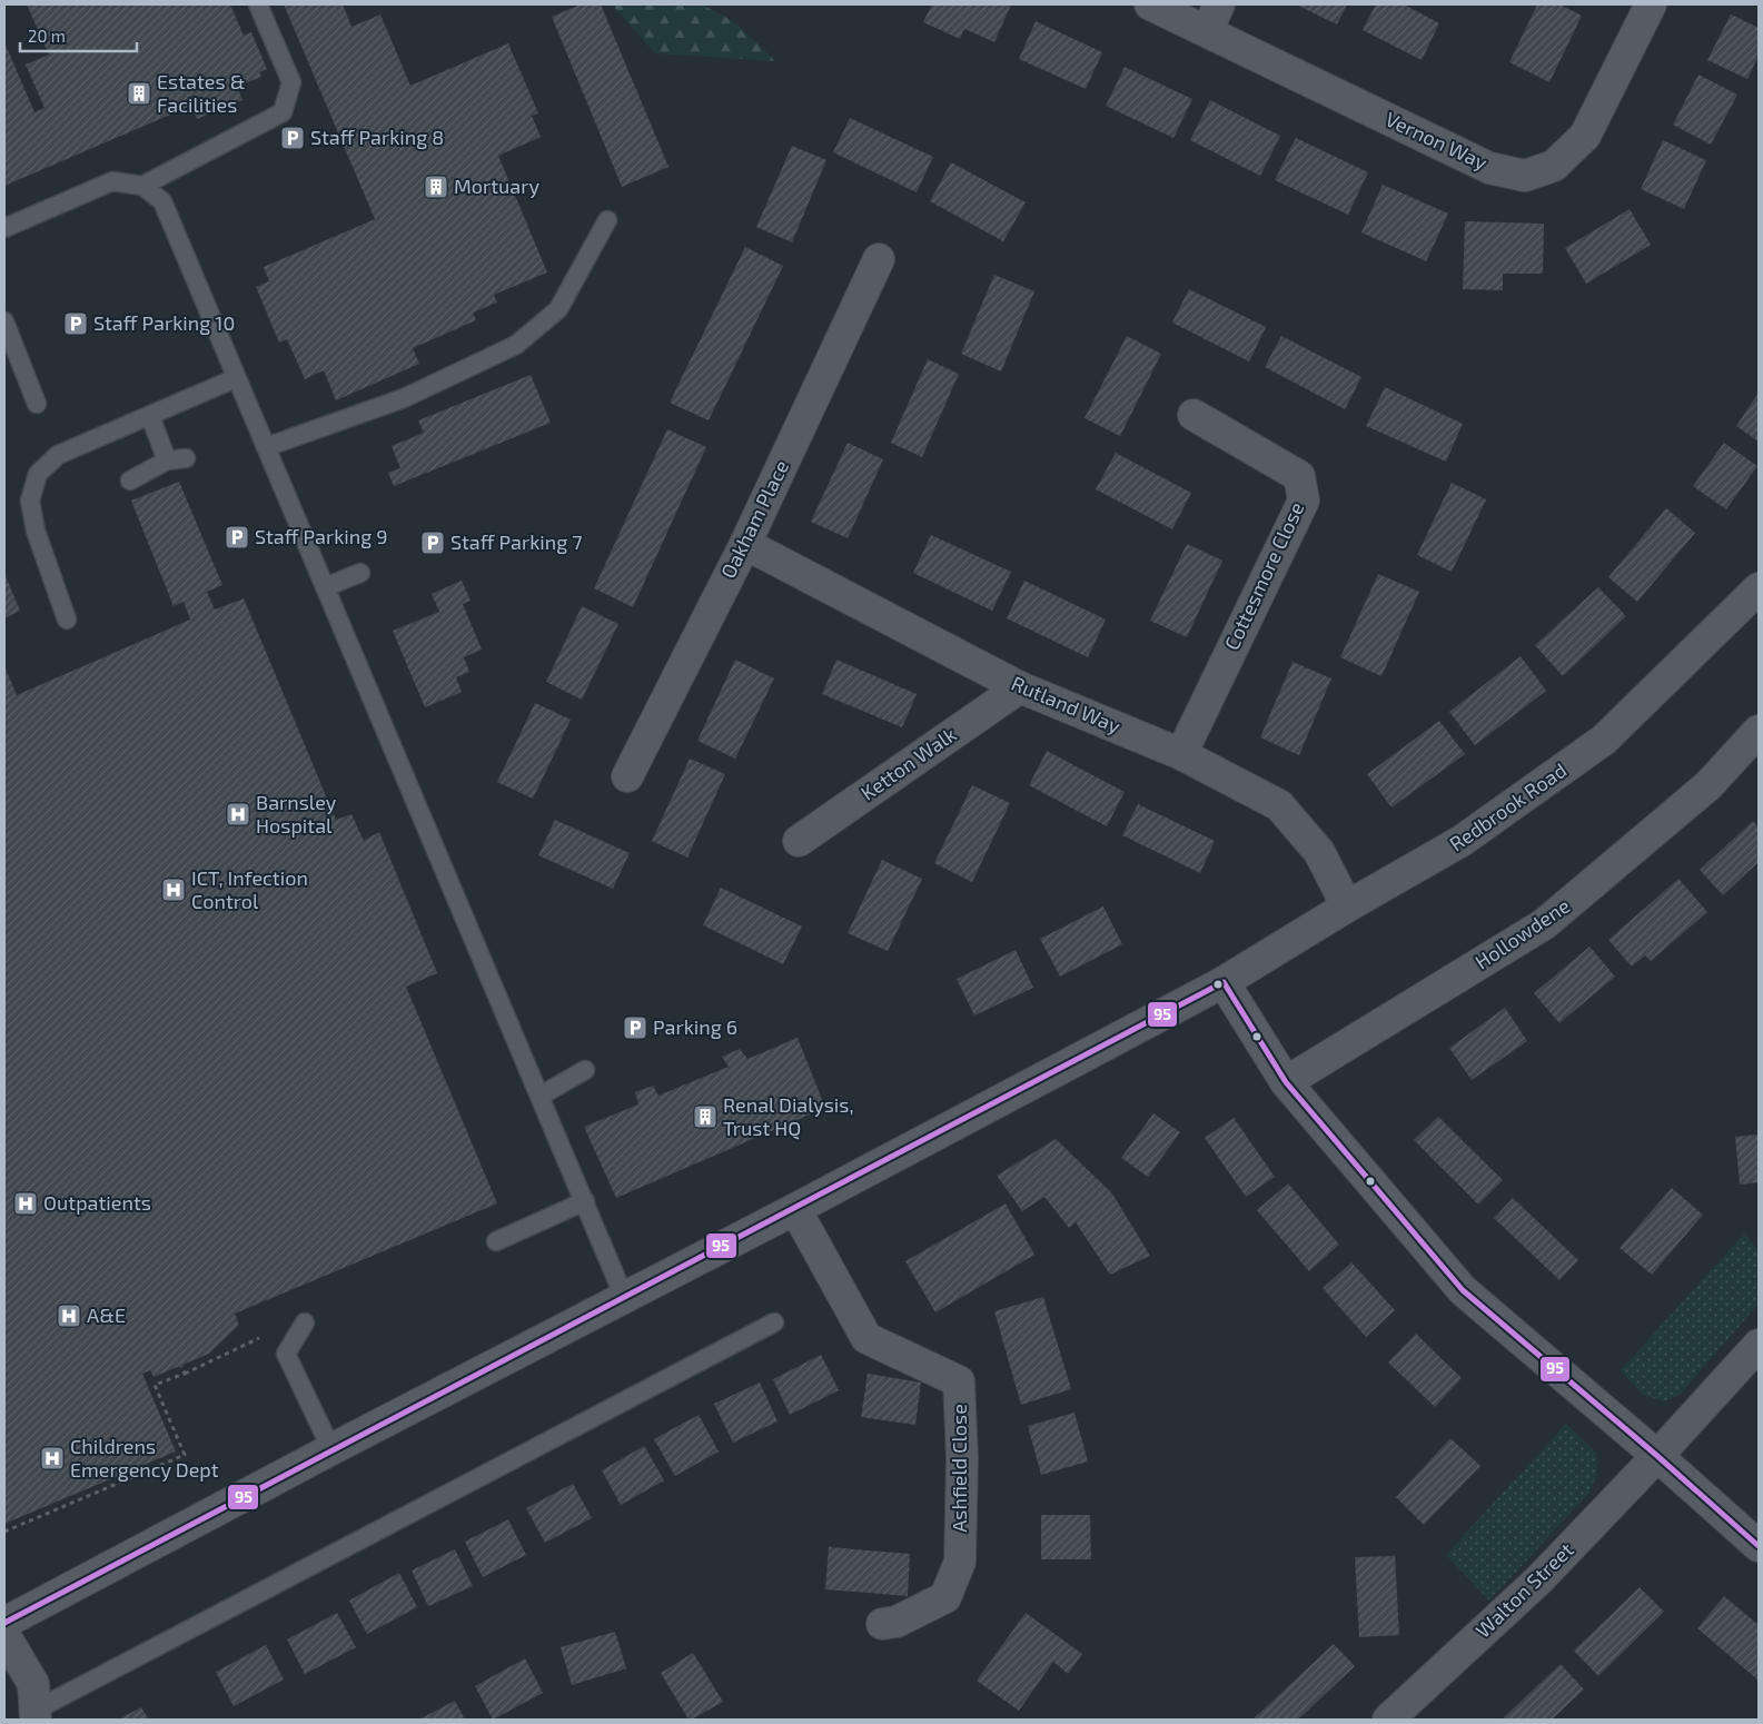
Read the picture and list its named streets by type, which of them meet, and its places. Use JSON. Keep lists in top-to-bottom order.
{
  "streets": {
    "street": [
      "Vernon Way",
      "Oakham Place",
      "Cottesmore Close",
      "Rutland Way",
      "Ketton Walk",
      "Redbrook Road",
      "Hollowdene",
      "Ashfield Close",
      "Walton Street"
    ]
  },
  "crossings": [
    ["Oakham Place", "Rutland Way"],
    ["Cottesmore Close", "Rutland Way"],
    ["Rutland Way", "Ketton Walk"],
    ["Rutland Way", "Redbrook Road"],
    ["Redbrook Road", "Ashfield Close"]
  ],
  "places": {
    "building": ["Estates & Facilities", "Mortuary", "Renal Dialysis, Trust HQ"],
    "parking": [
      "Staff Parking 8",
      "Staff Parking 10",
      "Staff Parking 9",
      "Staff Parking 7",
      "Parking 6"
    ],
    "hospital": [
      "Barnsley Hospital",
      "ICT, Infection Control",
      "Outpatients",
      "A&E",
      "Childrens Emergency Dept"
    ]
  },
  "lines": ["transit line 95"],
  "scale_bar": "20 m"
}
